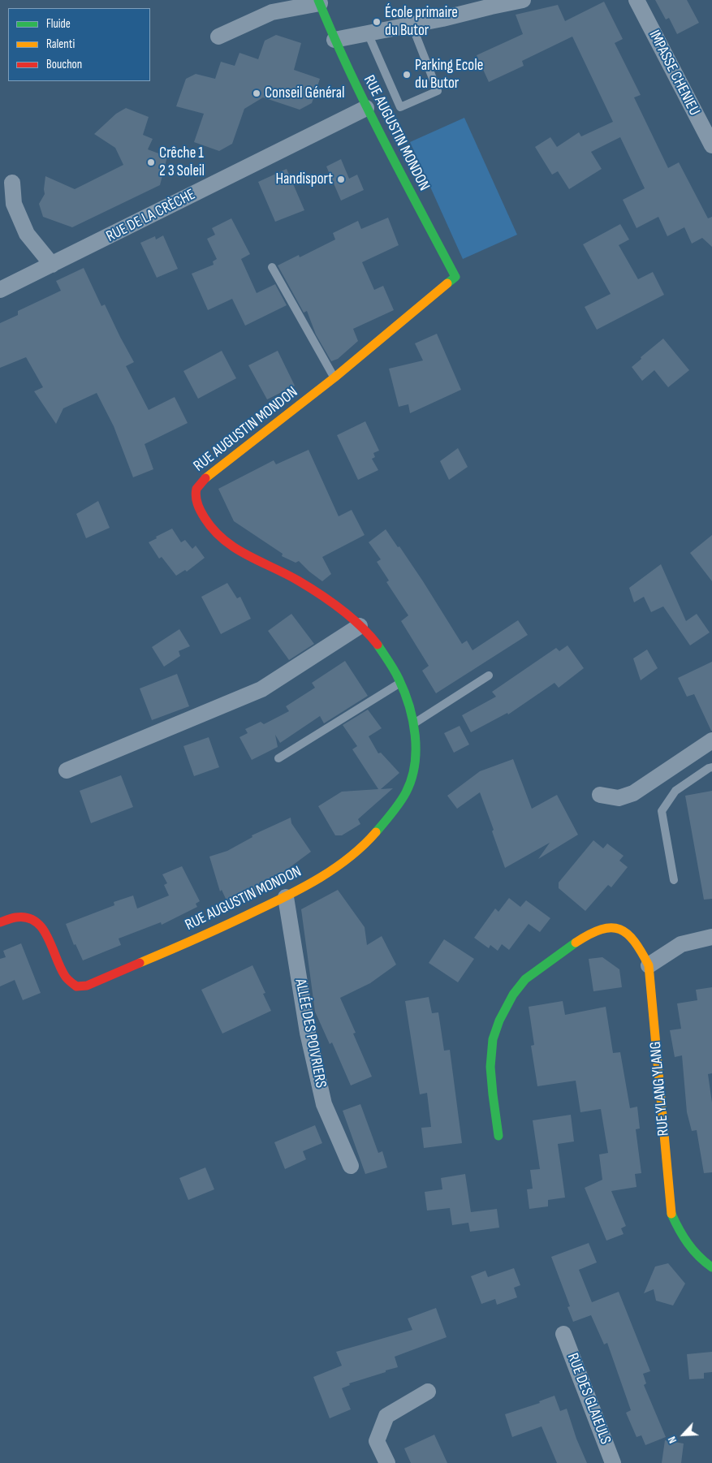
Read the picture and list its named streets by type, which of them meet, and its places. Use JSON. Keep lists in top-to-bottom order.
{
  "streets": {
    "street": [
      "IMPASSE CHENIEU",
      "RUE AUGUSTIN MONDON",
      "RUE DE LA CRÈCHE",
      "ALLÉE DES POIVRIERS",
      "RUE YLANG YLANG",
      "RUE DES GLAIEULS"
    ]
  },
  "crossings": [
    ["RUE AUGUSTIN MONDON", "RUE DE LA CRÈCHE"],
    ["RUE AUGUSTIN MONDON", "ALLÉE DES POIVRIERS"]
  ],
  "places": [
    "École primaire du Butor",
    "Parking Ecole du Butor",
    "Conseil Général",
    "Crêche 1 2 3 Soleil",
    "Handisport"
  ],
  "legend": ["Fluide", "Ralenti", "Bouchon"],
  "north": "bottom left"
}
